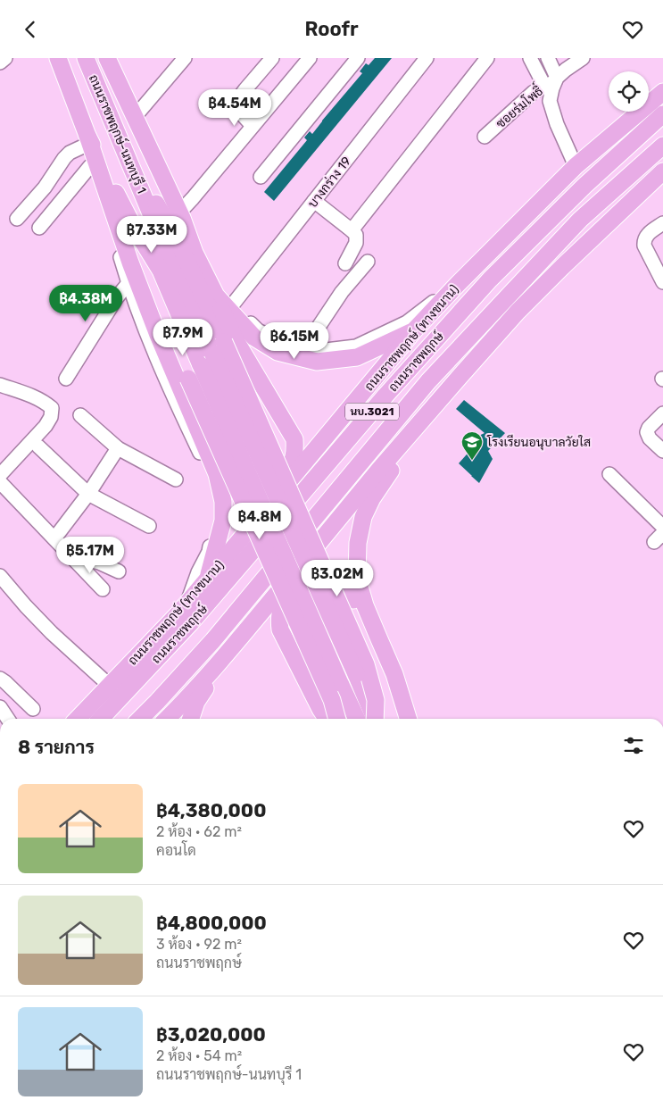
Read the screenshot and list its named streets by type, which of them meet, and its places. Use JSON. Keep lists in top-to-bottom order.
{
  "streets": {
    "main road": [
      "ถนนราชพฤกษ์-นนทบุรี 1",
      "ถนนราชพฤกษ์ (ทางขนาน)",
      "ถนนราชพฤกษ์",
      "นบ.3021"
    ],
    "street": ["ซอยร่มโพธิ์", "บางกร่าง 19"]
  },
  "places": {
    "school or university": ["โรงเรียนอนุบาลวัยใส"]
  },
  "page": {
    "header": "Roofr",
    "price": [
      "฿4.54M",
      "฿7.33M",
      "฿4.38M",
      "฿7.9M",
      "฿6.15M",
      "฿4.8M",
      "฿5.17M",
      "฿3.02M"
    ],
    "heading": "8 รายการ",
    "list": [
      {
        "name": "฿4,380,000",
        "note": "2 ห้อง · 62 m² · คอนโด"
      },
      {
        "name": "฿4,800,000",
        "note": "3 ห้อง · 92 m² · ถนนราชพฤกษ์"
      },
      {
        "name": "฿3,020,000",
        "note": "2 ห้อง · 54 m² · ถนนราชพฤกษ์-นนทบุรี 1"
      }
    ]
  }
}
